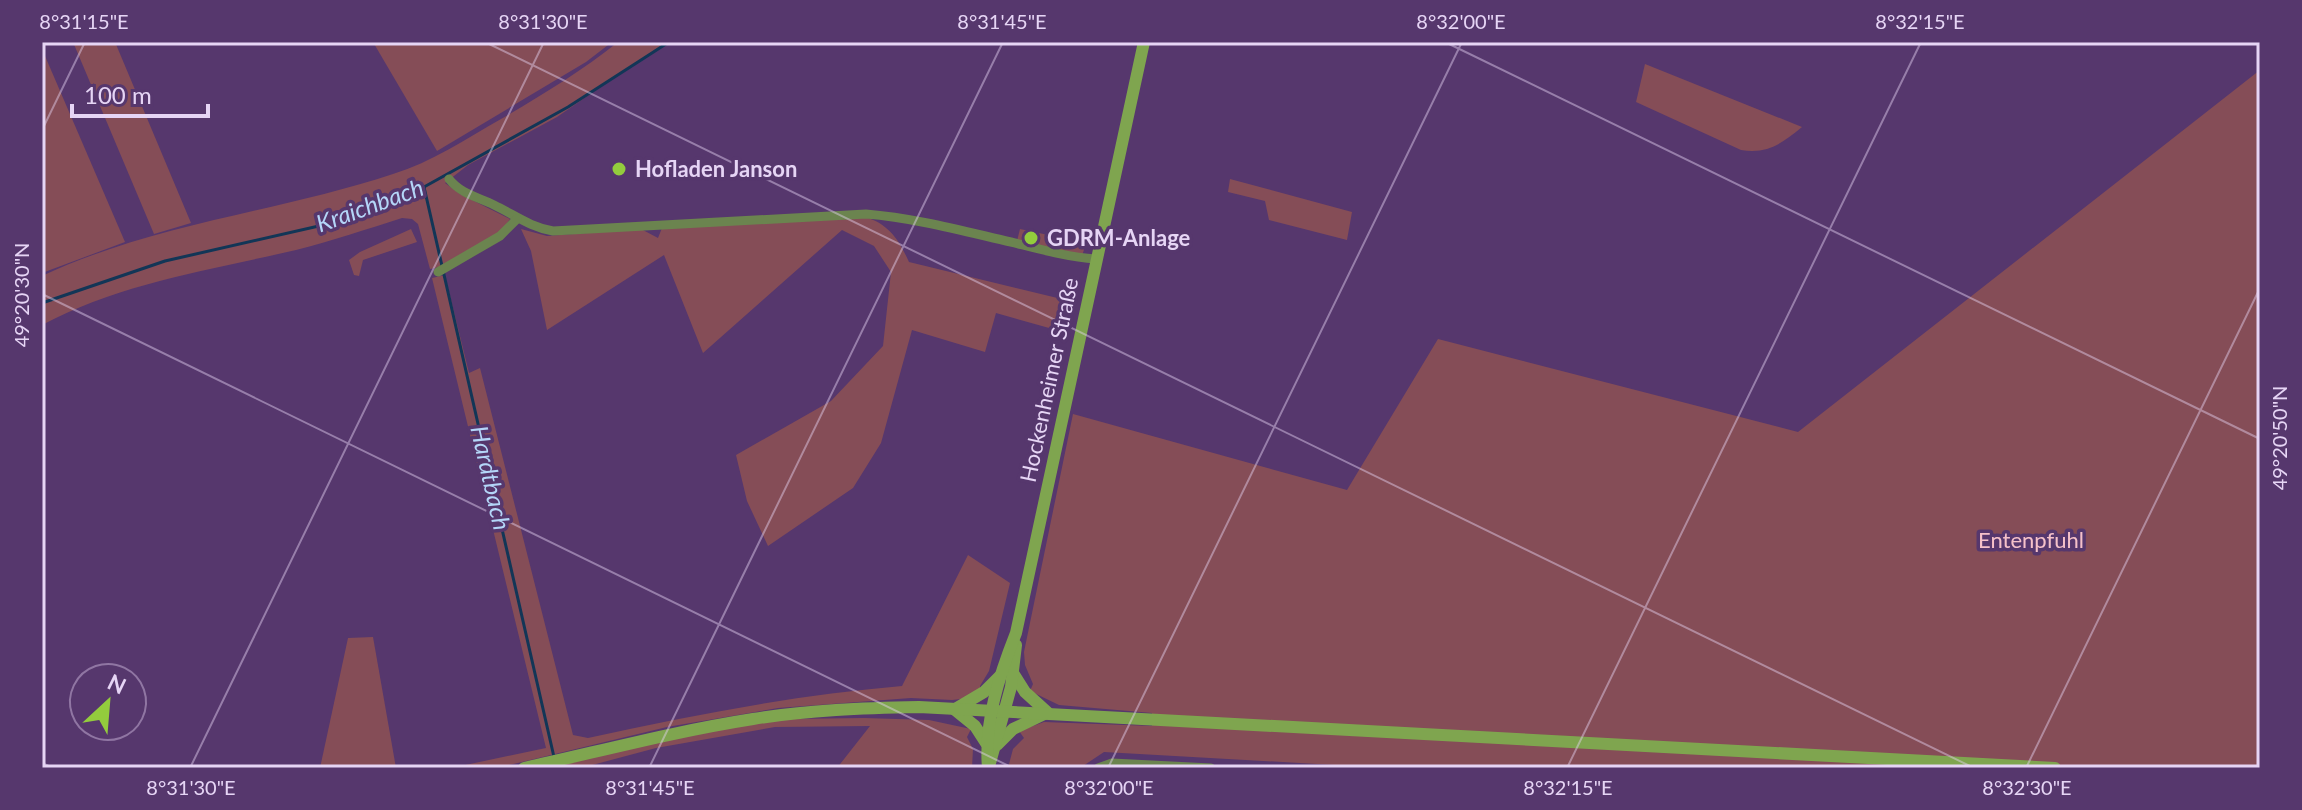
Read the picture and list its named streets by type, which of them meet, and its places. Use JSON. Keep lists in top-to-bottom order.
{
  "streets": {
    "main road": ["Hockenheimer Straße"]
  },
  "water": ["Kraichbach", "Hardtbach"],
  "parks": ["Entenpfuhl"],
  "places": ["Hofladen Janson", "GDRM-Anlage"],
  "scale_bar": "100 m",
  "north": "top right",
  "coordinates": [
    "8°31'15\"E",
    "8°31'30\"E",
    "8°31'45\"E",
    "8°32'00\"E",
    "8°32'15\"E",
    "49°20'30\"N",
    "49°20'50\"N",
    "8°32'30\"E"
  ]
}
